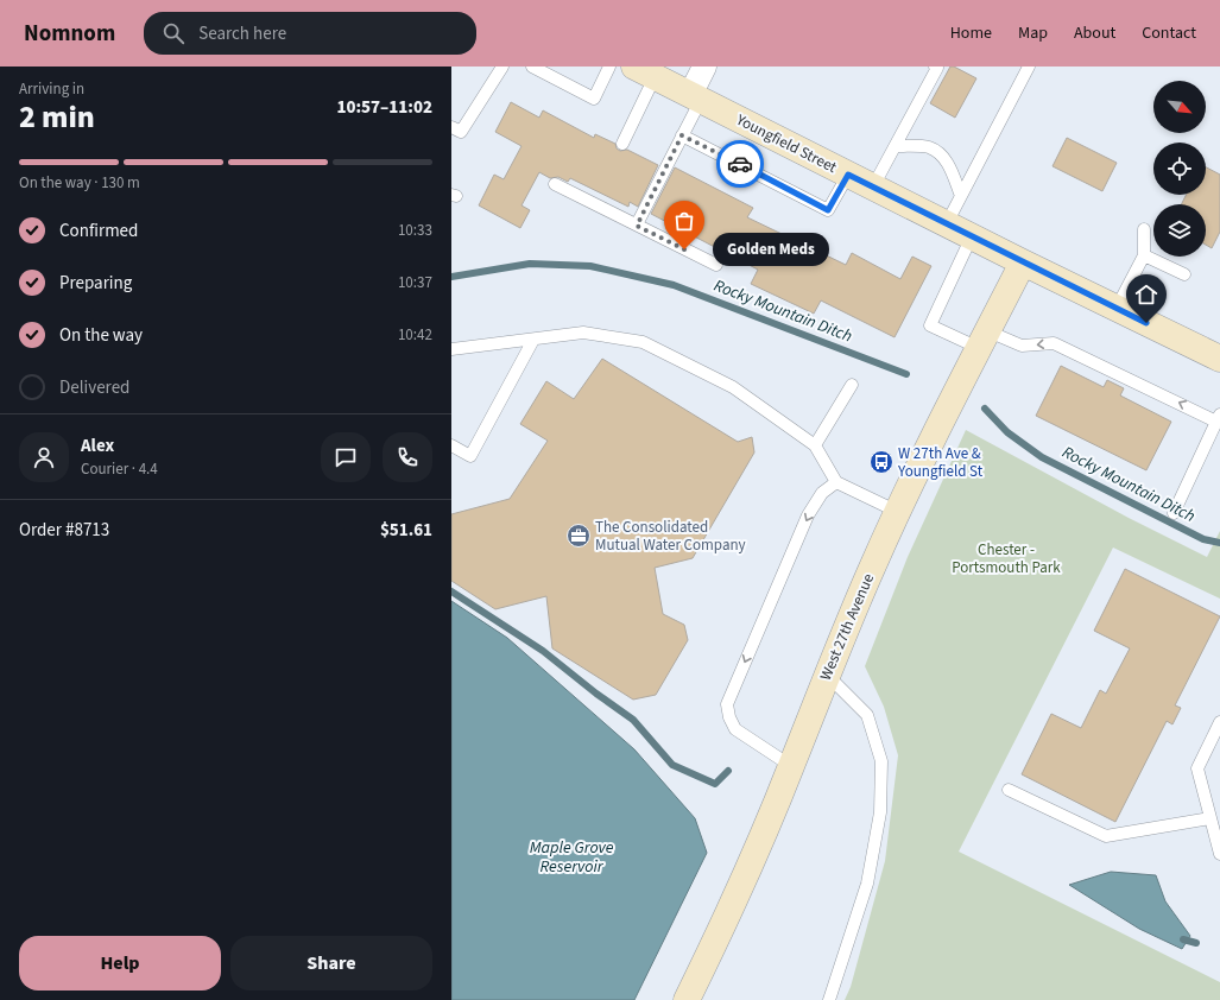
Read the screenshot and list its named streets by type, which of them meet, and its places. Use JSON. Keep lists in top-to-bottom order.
{
  "streets": {
    "street": ["Youngfield Street", "West 27th Avenue"]
  },
  "crossings": [
    ["Youngfield Street", "West 27th Avenue"]
  ],
  "water": ["Rocky Mountain Ditch", "Maple Grove Reservoir"],
  "parks": ["Chester - Portsmouth Park"],
  "places": {
    "other": ["Golden Meds"],
    "bus stop": ["W 27th Ave & Youngfield St"],
    "office": ["The Consolidated Mutual Water Company"]
  },
  "north": "bottom right",
  "page": {
    "header": "Nomnom",
    "search": "Search here",
    "nav": [
      "Home",
      "Map",
      "About",
      "Contact"
    ],
    "heading": ["2 min", "Arriving in", "10:57–11:02"],
    "panel": [
      "Alex",
      "Courier · 4.4",
      "Order #8713",
      "$51.61"
    ],
    "bar": "On the way · 130 m",
    "list": [
      ["Confirmed", "10:33"],
      ["Preparing", "10:37"],
      ["On the way", "10:42"],
      "Delivered"
    ],
    "bubble": "Golden Meds",
    "buttons": ["Help", "Share"]
  }
}
